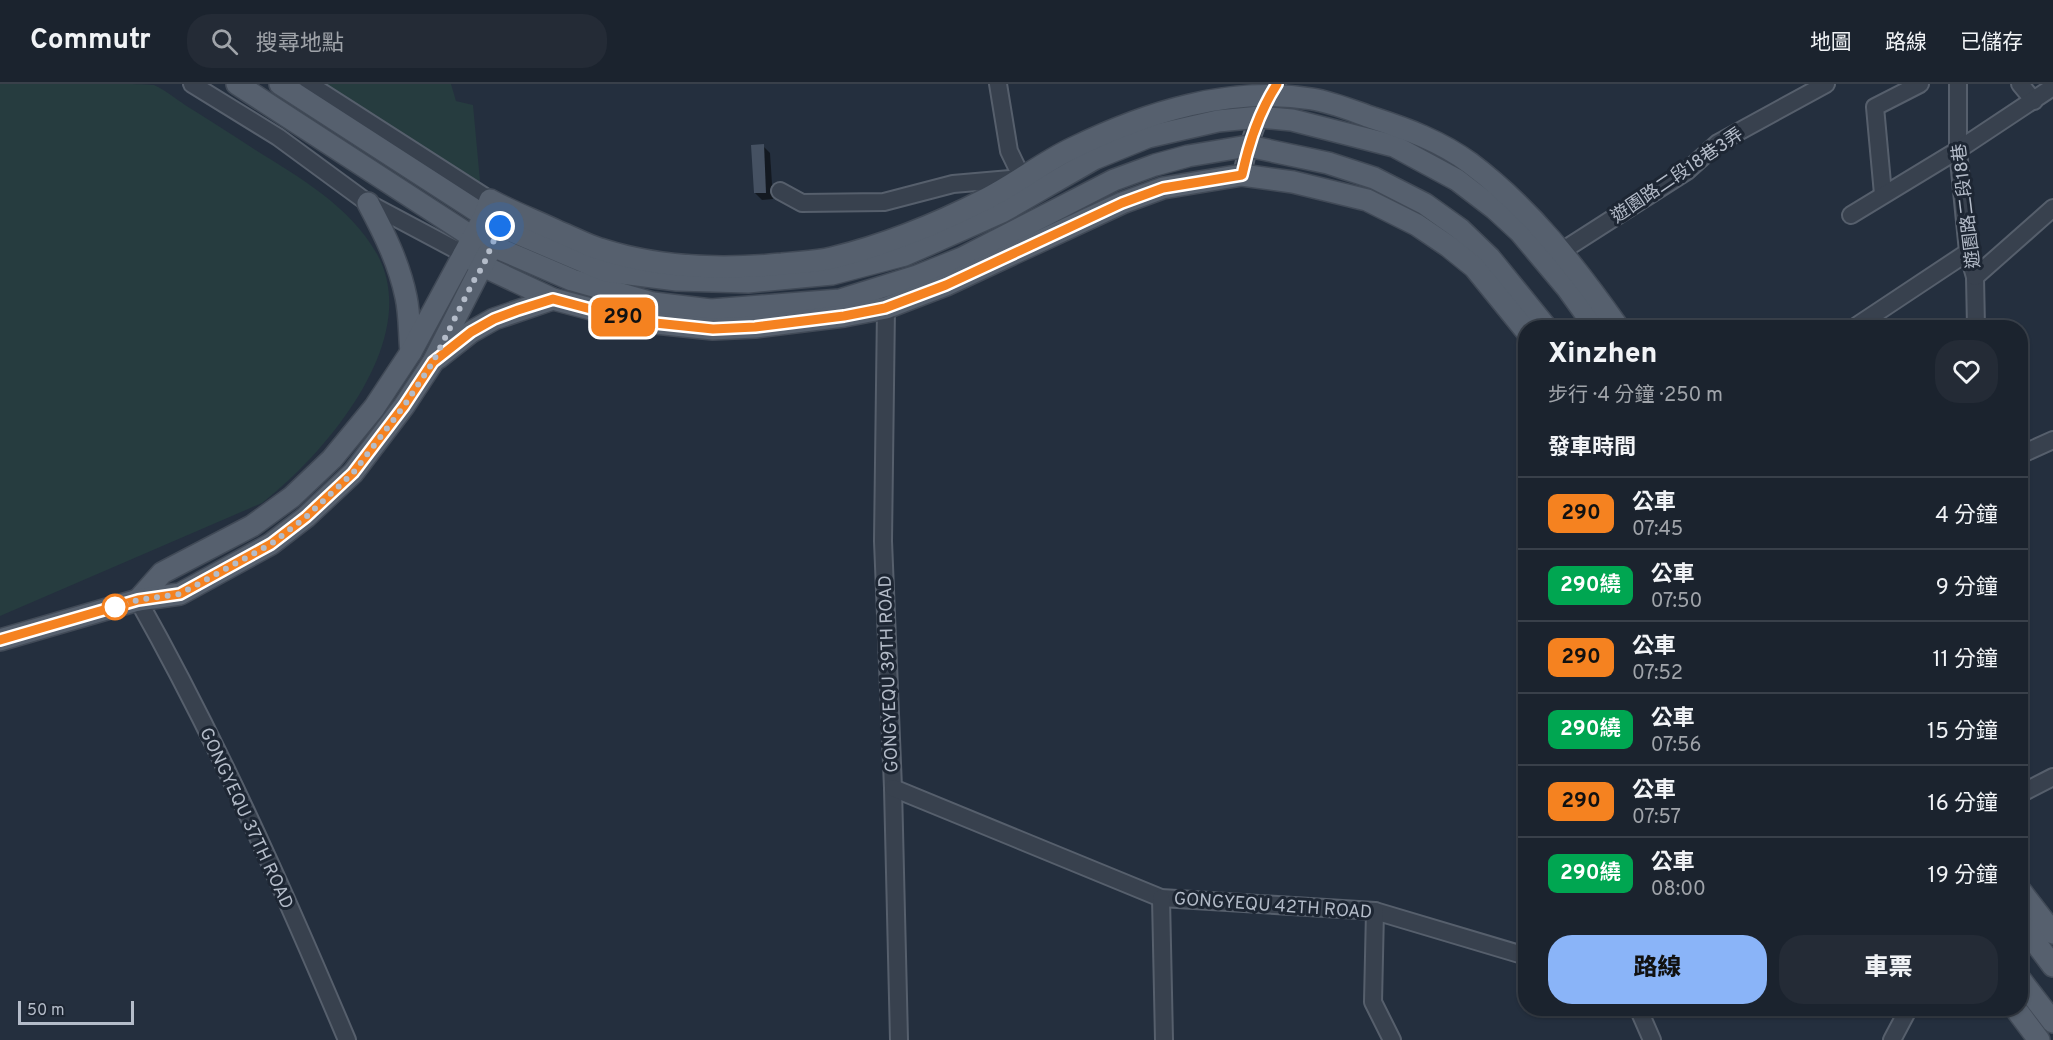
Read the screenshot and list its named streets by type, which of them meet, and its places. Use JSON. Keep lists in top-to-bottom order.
{
  "streets": {
    "street": [
      "遊園路二段18巷3弄",
      "遊園路二段18巷",
      "GONGYEQU 39TH ROAD",
      "GONGYEQU 37TH ROAD",
      "GONGYEQU 42TH ROAD"
    ]
  },
  "crossings": [
    ["GONGYEQU 39TH ROAD", "GONGYEQU 42TH ROAD"]
  ],
  "lines": ["bus line 290"],
  "scale_bar": "50 m",
  "page": {
    "header": "Commutr",
    "search": "搜尋地點",
    "nav": ["地圖", "路線", "已儲存"],
    "on_map": "290",
    "heading": [
      ["Xinzhen", "步行 · 4 分鐘 · 250 m"],
      "發車時間"
    ],
    "list": [
      {
        "mark": "290",
        "name": "公車",
        "note": "07:45",
        "value": "4 分鐘"
      },
      {
        "mark": "290繞",
        "name": "公車",
        "note": "07:50",
        "value": "9 分鐘"
      },
      {
        "mark": "290",
        "name": "公車",
        "note": "07:52",
        "value": "11 分鐘"
      },
      {
        "mark": "290繞",
        "name": "公車",
        "note": "07:56",
        "value": "15 分鐘"
      },
      {
        "mark": "290",
        "name": "公車",
        "note": "07:57",
        "value": "16 分鐘"
      },
      {
        "mark": "290繞",
        "name": "公車",
        "note": "08:00",
        "value": "19 分鐘"
      }
    ],
    "buttons": ["路線", "車票"],
    "scale": "50 m"
  }
}
